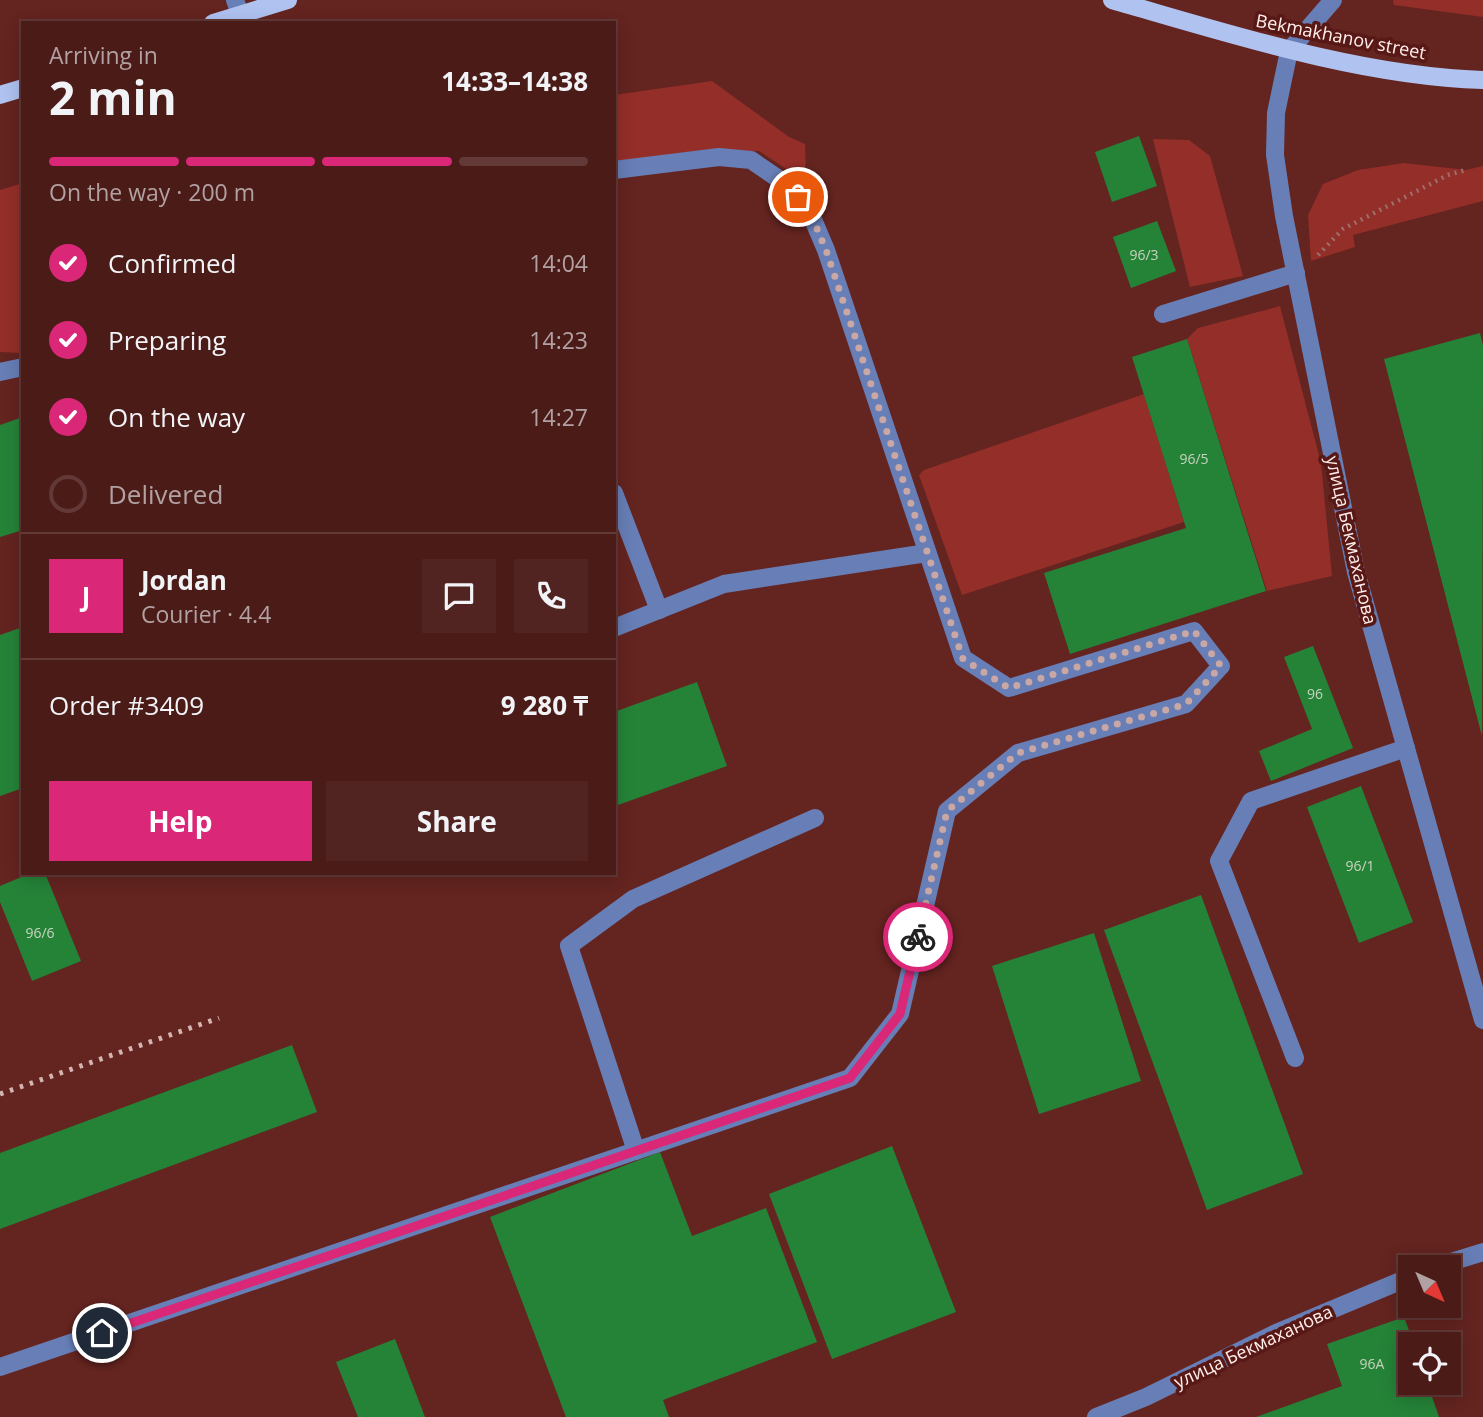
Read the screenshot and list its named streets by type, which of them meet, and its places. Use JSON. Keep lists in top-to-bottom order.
{
  "streets": {
    "main road": ["Bekmakhanov street"],
    "street": ["улица Бекмаханова"]
  },
  "crossings": [
    ["Bekmakhanov street", "улица Бекмаханова"]
  ],
  "house_numbers": [
    "96/3",
    "96/5",
    "96",
    "96/1",
    "96/6",
    "96А"
  ],
  "north": "bottom right",
  "page": {
    "heading": ["2 min", "Arriving in", "14:33–14:38"],
    "panel": [
      "Jordan",
      "Courier · 4.4",
      "Order #3409",
      "9 280 ₸"
    ],
    "bar": "On the way · 200 m",
    "list": [
      ["Confirmed", "14:04"],
      ["Preparing", "14:23"],
      ["On the way", "14:27"],
      "Delivered"
    ],
    "round": "J",
    "buttons": ["Help", "Share"]
  }
}
